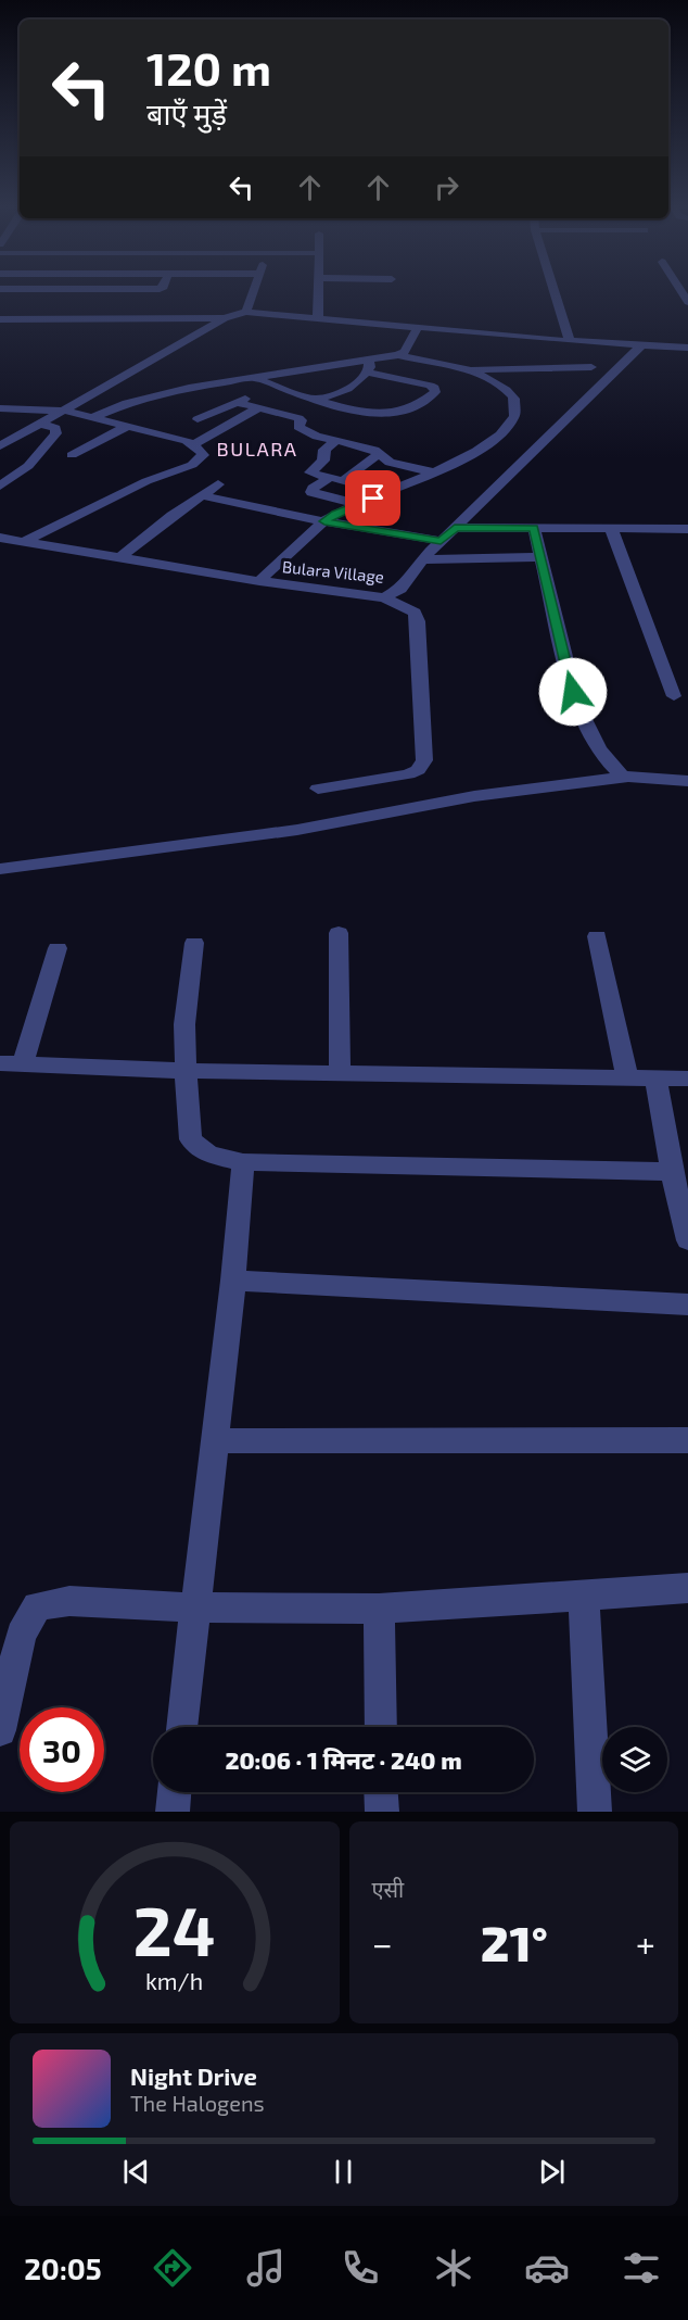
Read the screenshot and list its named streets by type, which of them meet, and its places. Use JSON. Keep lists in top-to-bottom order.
{
  "streets": {
    "street": ["Bulara Village"]
  },
  "districts": ["BULARA"],
  "page": {
    "turn": ["120 m", "बाएँ मुड़ें"],
    "limit": "30",
    "trip": "20:06 · 1 मिनट · 240 m",
    "tile": "एसी",
    "heat": ["−", "21°", "+"],
    "song": ["Night Drive", "The Halogens"],
    "tabs": "20:05",
    "gauge": ["24", "km/h"]
  }
}
